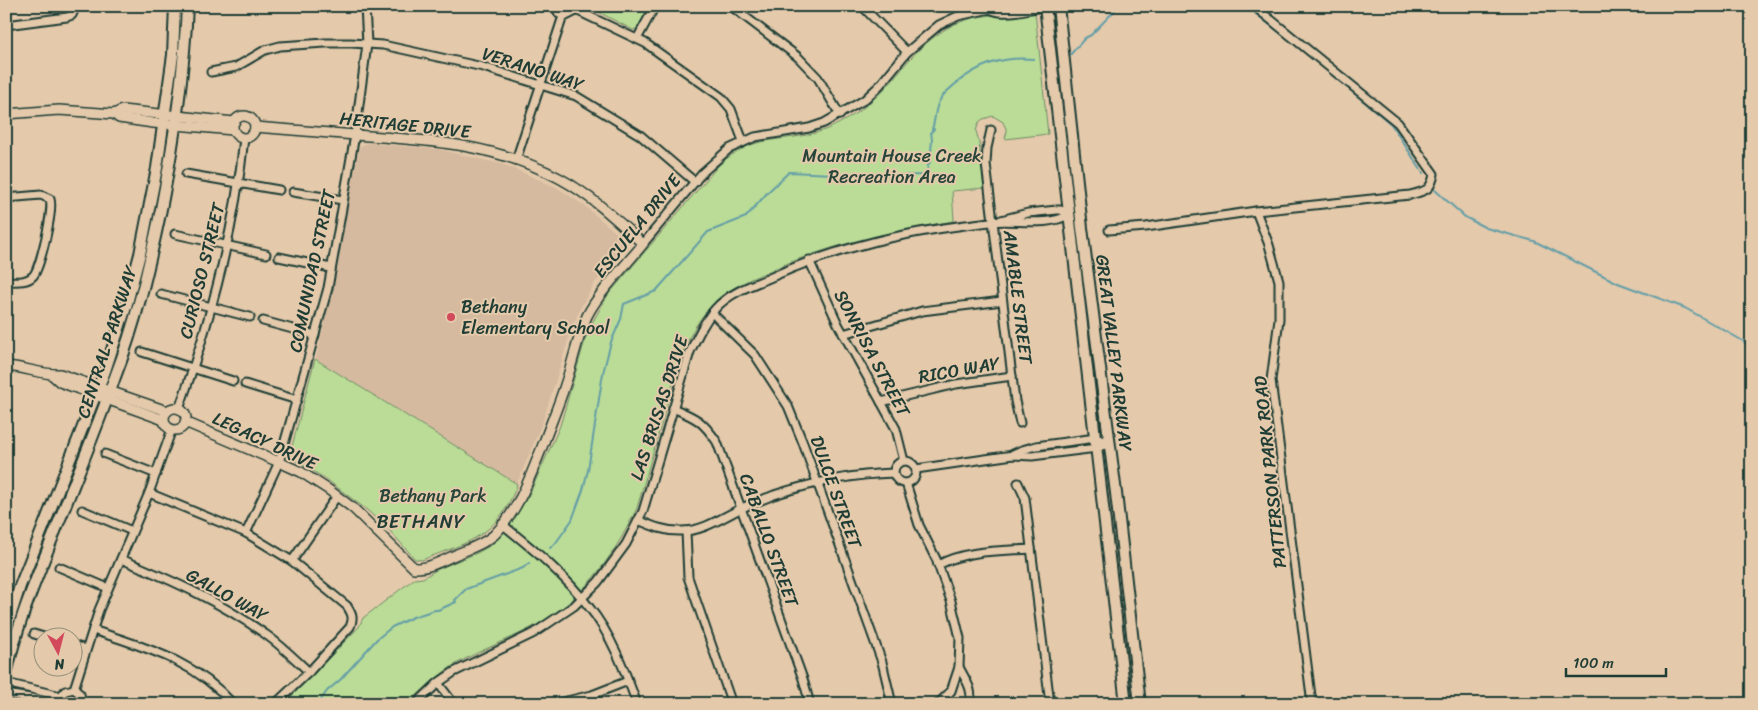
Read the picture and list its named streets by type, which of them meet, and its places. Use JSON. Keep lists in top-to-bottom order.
{
  "streets": {
    "main road": ["CENTRAL PARKWAY", "GREAT VALLEY PARKWAY"],
    "street": [
      "VERANO WAY",
      "HERITAGE DRIVE",
      "ESCUELA DRIVE",
      "CURIOSO STREET",
      "COMUNIDAD STREET",
      "AMABLE STREET",
      "SONRISA STREET",
      "RICO WAY",
      "LAS BRISAS DRIVE",
      "LEGACY DRIVE",
      "PATTERSON PARK ROAD",
      "DULCE STREET",
      "CABALLO STREET",
      "GALLO WAY"
    ]
  },
  "crossings": [
    ["VERANO WAY", "ESCUELA DRIVE"],
    ["VERANO WAY", "COMUNIDAD STREET"],
    ["HERITAGE DRIVE", "ESCUELA DRIVE"],
    ["HERITAGE DRIVE", "CURIOSO STREET"],
    ["HERITAGE DRIVE", "COMUNIDAD STREET"],
    ["HERITAGE DRIVE", "CENTRAL PARKWAY"],
    ["ESCUELA DRIVE", "LEGACY DRIVE"],
    ["CURIOSO STREET", "LEGACY DRIVE"],
    ["COMUNIDAD STREET", "LEGACY DRIVE"],
    ["AMABLE STREET", "RICO WAY"],
    ["AMABLE STREET", "LAS BRISAS DRIVE"],
    ["SONRISA STREET", "RICO WAY"],
    ["SONRISA STREET", "LAS BRISAS DRIVE"],
    ["GREAT VALLEY PARKWAY", "LAS BRISAS DRIVE"],
    ["LAS BRISAS DRIVE", "DULCE STREET"],
    ["LAS BRISAS DRIVE", "CABALLO STREET"]
  ],
  "districts": ["BETHANY"],
  "parks": ["Mountain House Creek Recreation Area", "Bethany Park"],
  "places": ["Bethany Elementary School"],
  "scale_bar": "100 m",
  "north": "bottom"
}
